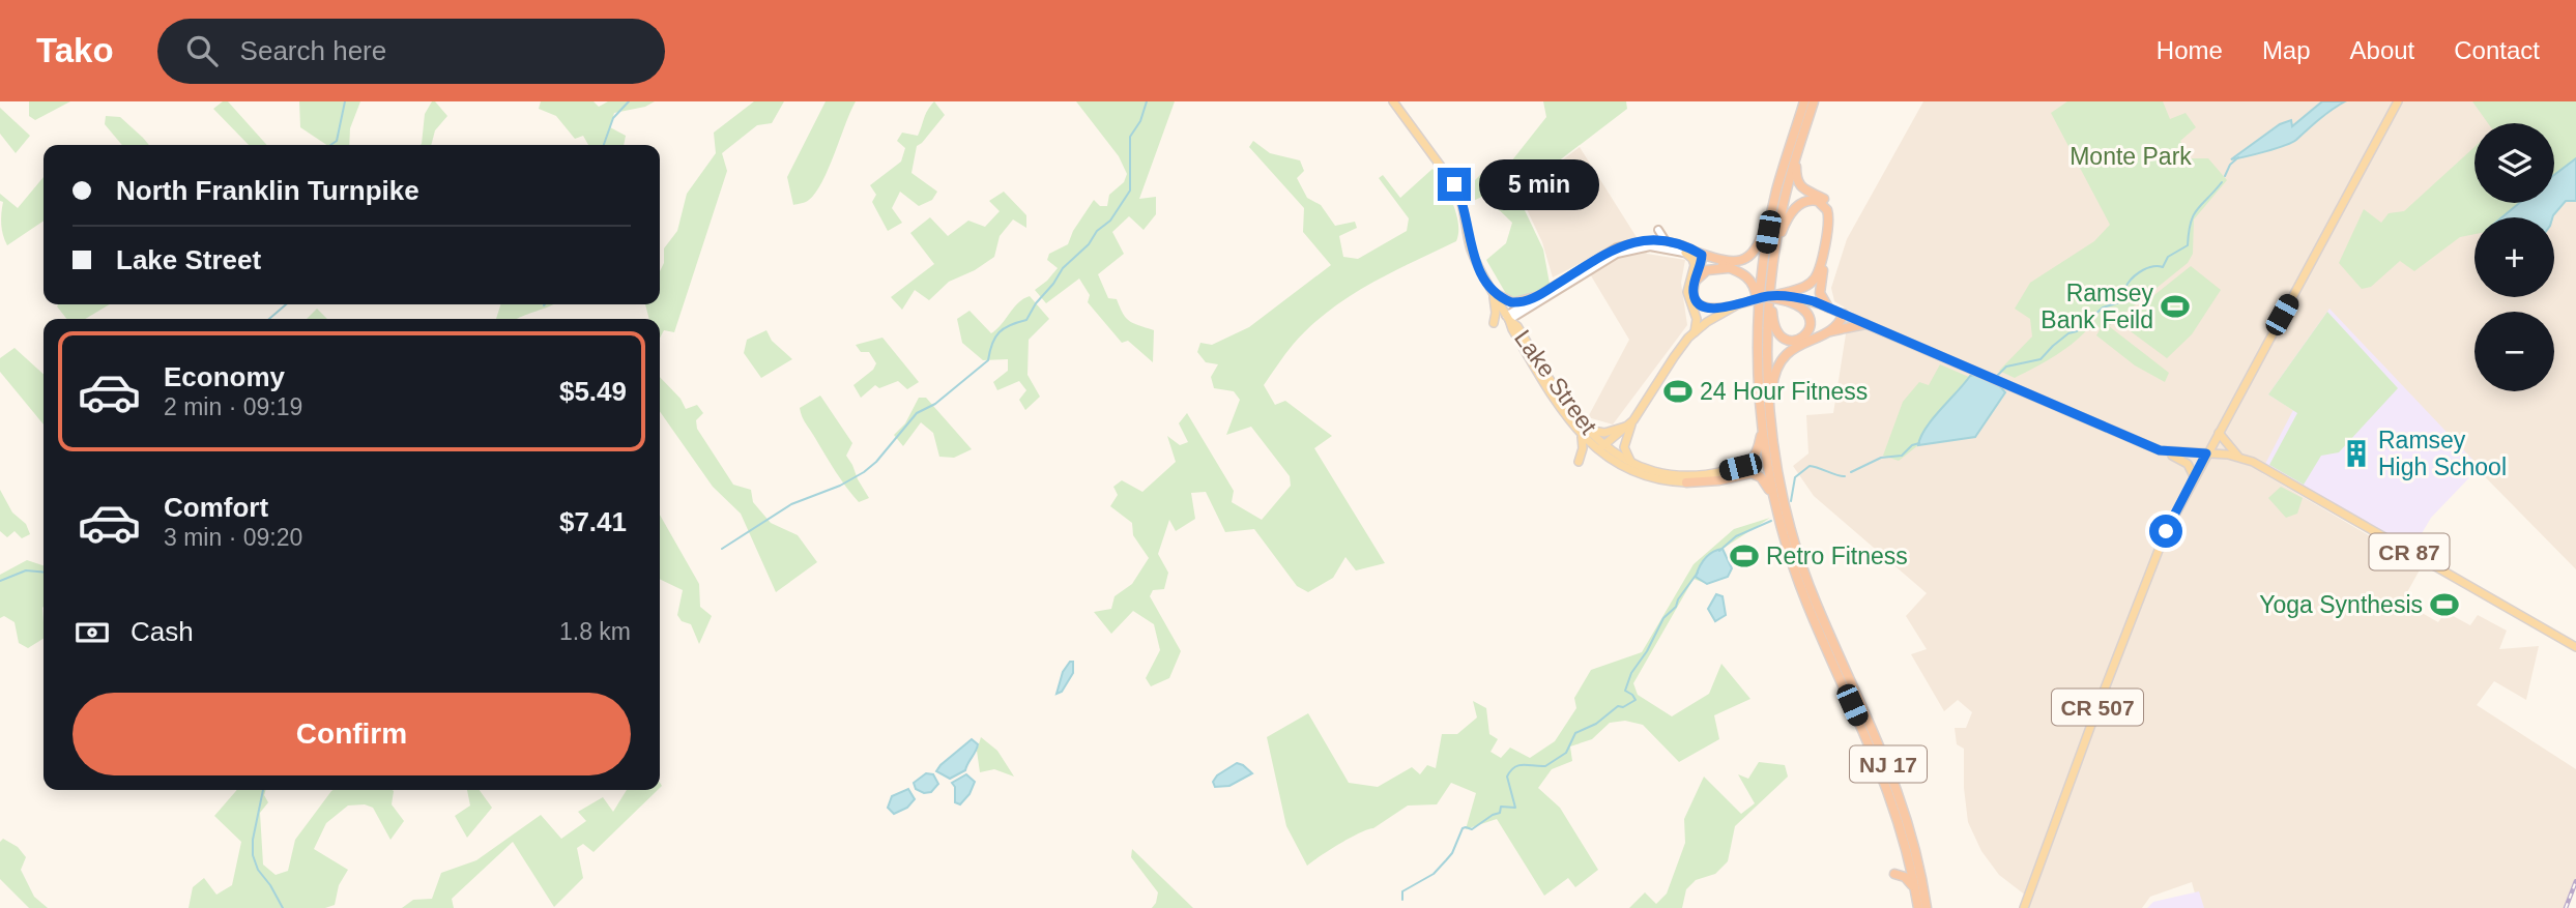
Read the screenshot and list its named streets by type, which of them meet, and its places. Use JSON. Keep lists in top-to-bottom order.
{
  "streets": {
    "highway": ["NJ 17"],
    "main road": ["Lake Street", "CR 87", "CR 507"]
  },
  "parks": ["Monte Park"],
  "places": {
    "sports": [
      "Ramsey Bank Feild",
      "24 Hour Fitness",
      "Retro Fitness",
      "Yoga Synthesis"
    ],
    "building": ["Ramsey High School"]
  },
  "page": {
    "header": "Tako",
    "search": "Search here",
    "nav": [
      "Home",
      "Map",
      "About",
      "Contact"
    ],
    "map_buttons": ["+", "−"],
    "banner": ["North Franklin Turnpike", "Lake Street"],
    "bubble": "5 min",
    "list": [
      {
        "name": "Economy",
        "note": "2 min · 09:19",
        "value": "$5.49"
      },
      {
        "name": "Comfort",
        "note": "3 min · 09:20",
        "value": "$7.41"
      }
    ],
    "pay": ["Cash", "1.8 km"],
    "buttons": "Confirm"
  }
}
